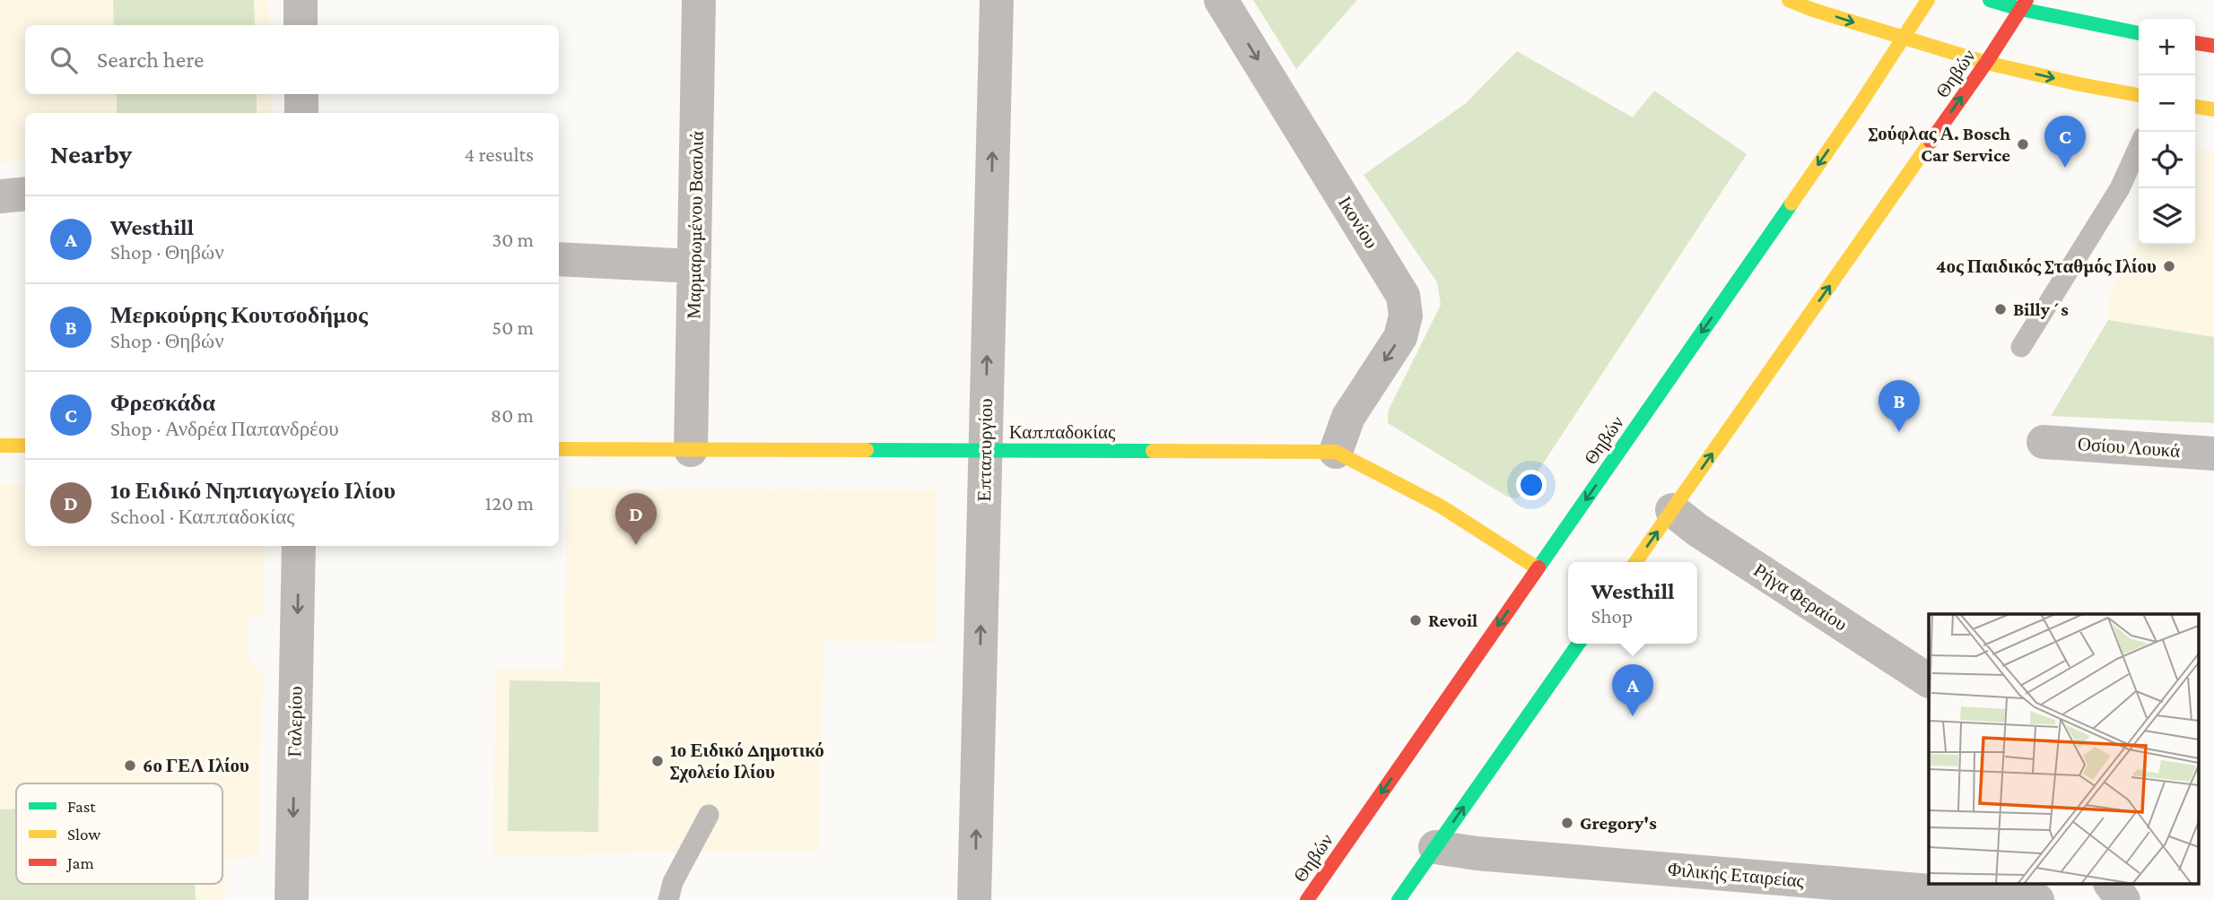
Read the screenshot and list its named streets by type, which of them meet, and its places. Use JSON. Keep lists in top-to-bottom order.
{
  "streets": {
    "main road": ["Θηβών", "Καππαδοκίας"],
    "street": [
      "Ικονίου",
      "Μαρμαρωμένου Βασιλιά",
      "Οσίου Λουκά",
      "Επταπυργίου",
      "Ρήγα Φεραίου",
      "Γαλερίου",
      "Φιλικής Εταιρείας"
    ]
  },
  "crossings": [
    ["Θηβών", "Καππαδοκίας"],
    ["Θηβών", "Ρήγα Φεραίου"],
    ["Ικονίου", "Καππαδοκίας"],
    ["Μαρμαρωμένου Βασιλιά", "Καππαδοκίας"],
    ["Καππαδοκίας", "Επταπυργίου"]
  ],
  "one_way": ["Ικονίου", "Επταπυργίου", "Γαλερίου"],
  "places": [
    "Σούφλας Α. Bosch Car Service",
    "4ος Παιδικός Σταθμός Ιλίου",
    "Billy´s",
    "Revoil",
    "1ο Ειδικό Δημοτικό Σχολείο Ιλίου",
    "6ο ΓΕΛ Ιλίου",
    "Gregory's"
  ],
  "legend": ["Fast", "Slow", "Jam"],
  "page": {
    "map_buttons": ["+", "−"],
    "search": "Search here",
    "heading": ["Nearby", "4 results"],
    "pins": [
      "C",
      "B",
      "D",
      "A"
    ],
    "list": [
      {
        "mark": "A",
        "name": "Westhill",
        "note": "Shop · Θηβών",
        "value": "30 m"
      },
      {
        "mark": "B",
        "name": "Μερκούρης Κουτσοδήμος",
        "note": "Shop · Θηβών",
        "value": "50 m"
      },
      {
        "mark": "C",
        "name": "Φρεσκάδα",
        "note": "Shop · Ανδρέα Παπανδρέου",
        "value": "80 m"
      },
      {
        "mark": "D",
        "name": "1ο Ειδικό Νηπιαγωγείο Ιλίου",
        "note": "School · Καππαδοκίας",
        "value": "120 m"
      }
    ],
    "popup": ["Westhill", "Shop"]
  }
}
